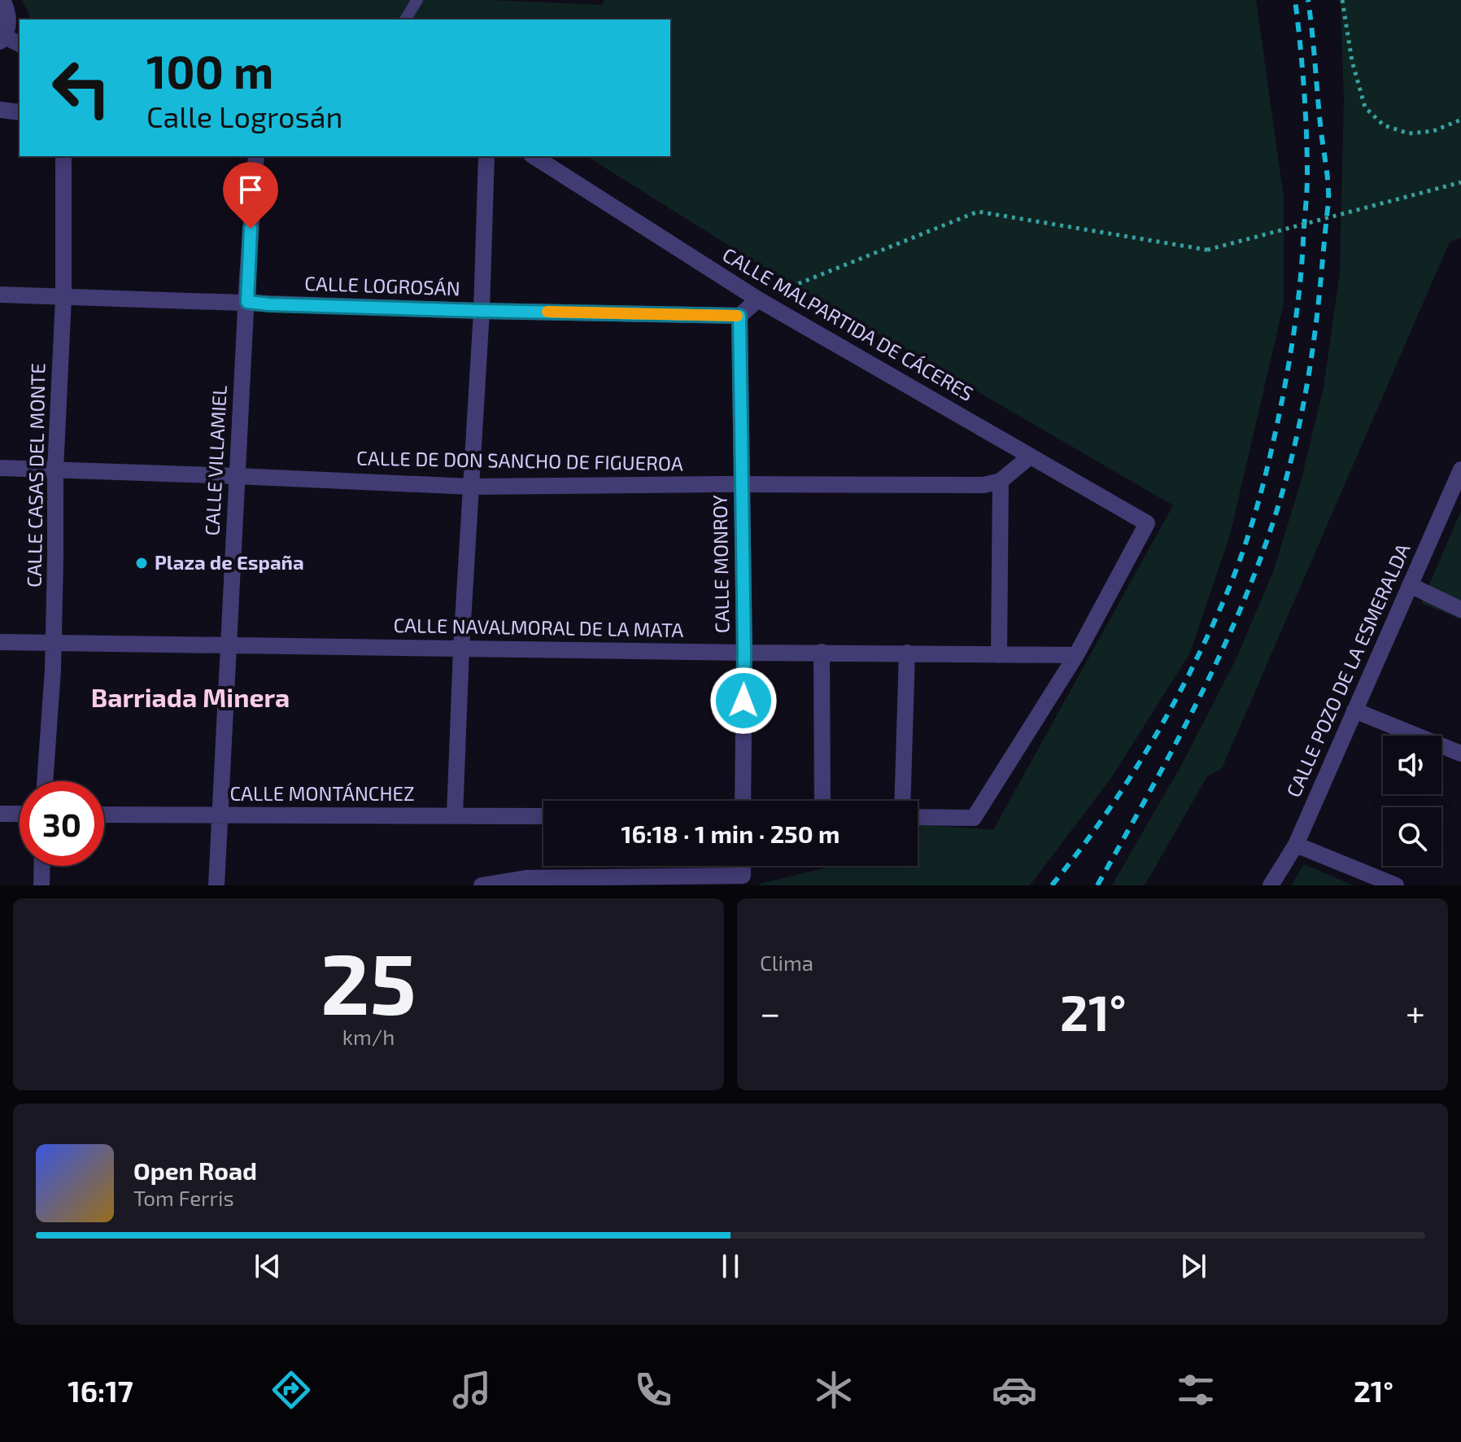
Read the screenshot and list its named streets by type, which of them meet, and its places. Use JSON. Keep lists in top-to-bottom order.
{
  "streets": {
    "street": [
      "CALLE LOGROSÁN",
      "CALLE MALPARTIDA DE CÁCERES",
      "CALLE VILLAMIEL",
      "CALLE DE DON SANCHO DE FIGUEROA",
      "CALLE CASAS DEL MONTE",
      "CALLE MONROY",
      "CALLE NAVALMORAL DE LA MATA",
      "CALLE POZO DE LA ESMERALDA",
      "CALLE MONTÁNCHEZ"
    ]
  },
  "crossings": [
    ["CALLE LOGROSÁN", "CALLE VILLAMIEL"],
    ["CALLE LOGROSÁN", "CALLE CASAS DEL MONTE"],
    ["CALLE LOGROSÁN", "CALLE MONROY"],
    ["CALLE MALPARTIDA DE CÁCERES", "CALLE NAVALMORAL DE LA MATA"],
    ["CALLE VILLAMIEL", "CALLE DE DON SANCHO DE FIGUEROA"],
    ["CALLE VILLAMIEL", "CALLE NAVALMORAL DE LA MATA"],
    ["CALLE VILLAMIEL", "CALLE MONTÁNCHEZ"],
    ["CALLE DE DON SANCHO DE FIGUEROA", "CALLE CASAS DEL MONTE"],
    ["CALLE DE DON SANCHO DE FIGUEROA", "CALLE MONROY"],
    ["CALLE CASAS DEL MONTE", "CALLE NAVALMORAL DE LA MATA"],
    ["CALLE MONROY", "CALLE NAVALMORAL DE LA MATA"]
  ],
  "districts": ["Barriada Minera"],
  "places": ["Plaza de España"],
  "page": {
    "turn": ["100 m", "Calle Logrosán"],
    "limit": "30",
    "trip": "16:18 · 1 min · 250 m",
    "tile": [
      ["25", "km/h"],
      "Clima"
    ],
    "heat": ["−", "21°", "+"],
    "song": ["Open Road", "Tom Ferris"],
    "tabs": ["16:17", "21°"]
  }
}
